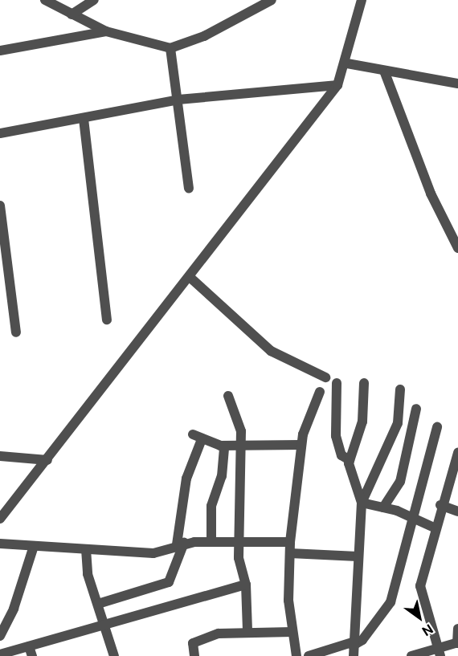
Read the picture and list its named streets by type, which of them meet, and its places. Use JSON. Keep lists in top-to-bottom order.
{
  "north": "bottom right"
}
